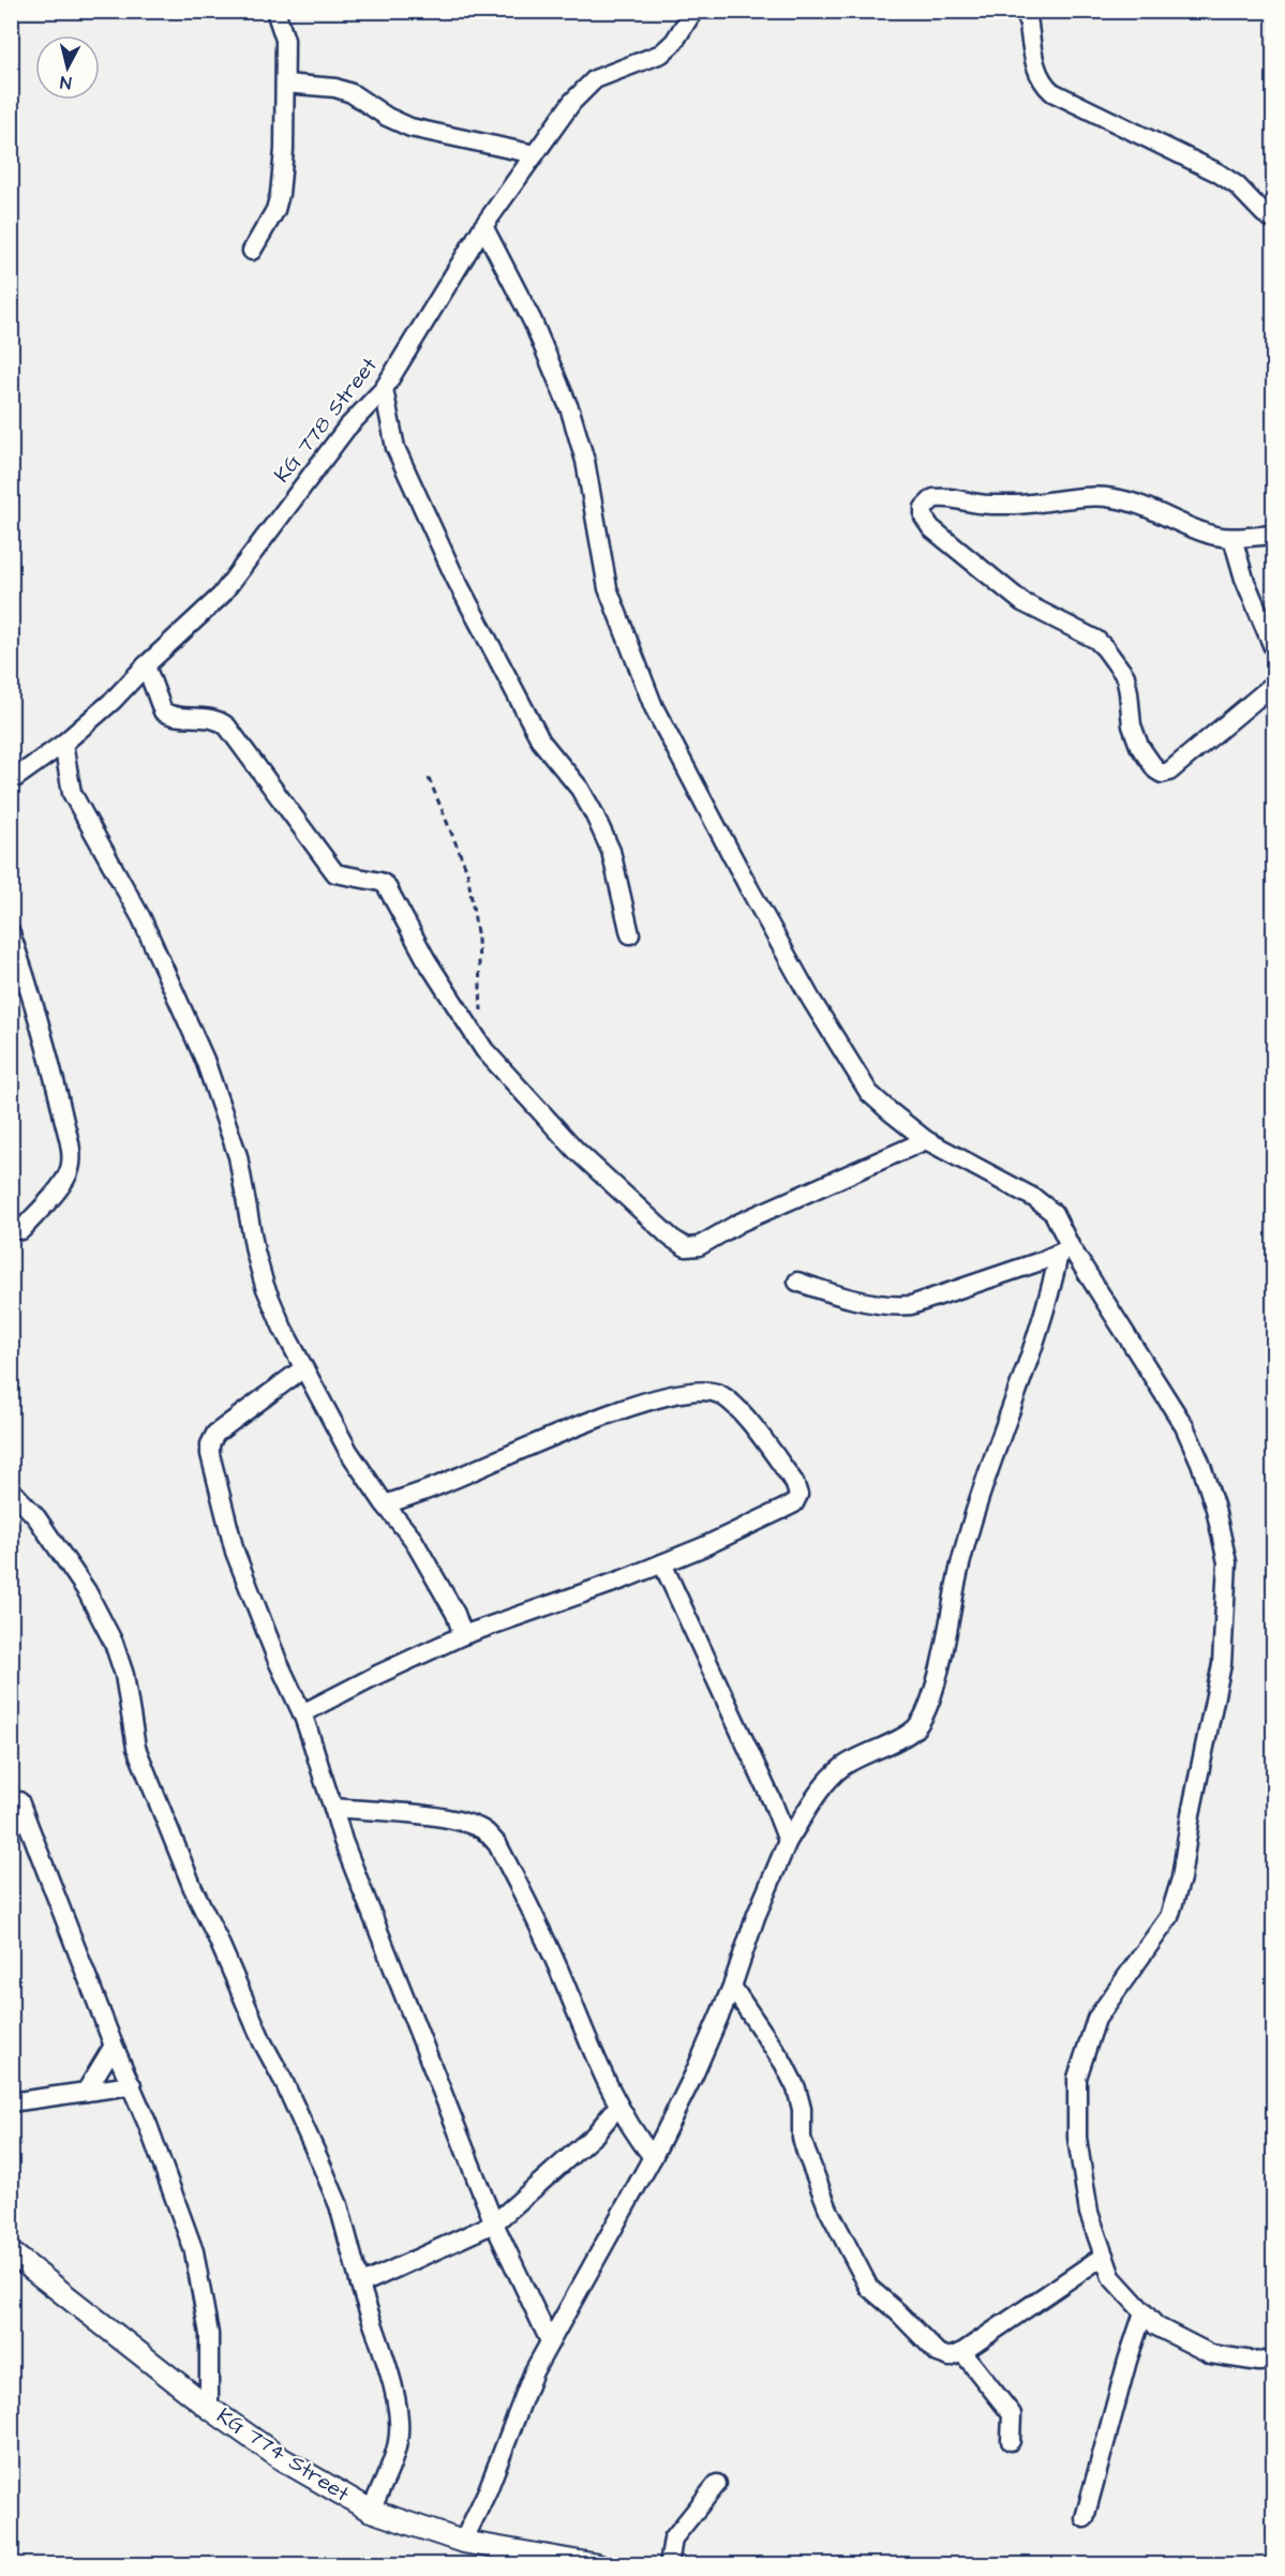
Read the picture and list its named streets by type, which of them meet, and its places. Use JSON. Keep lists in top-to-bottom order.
{
  "streets": {
    "street": ["KG 778 Street", "KG 774 Street"]
  },
  "north": "bottom"
}
